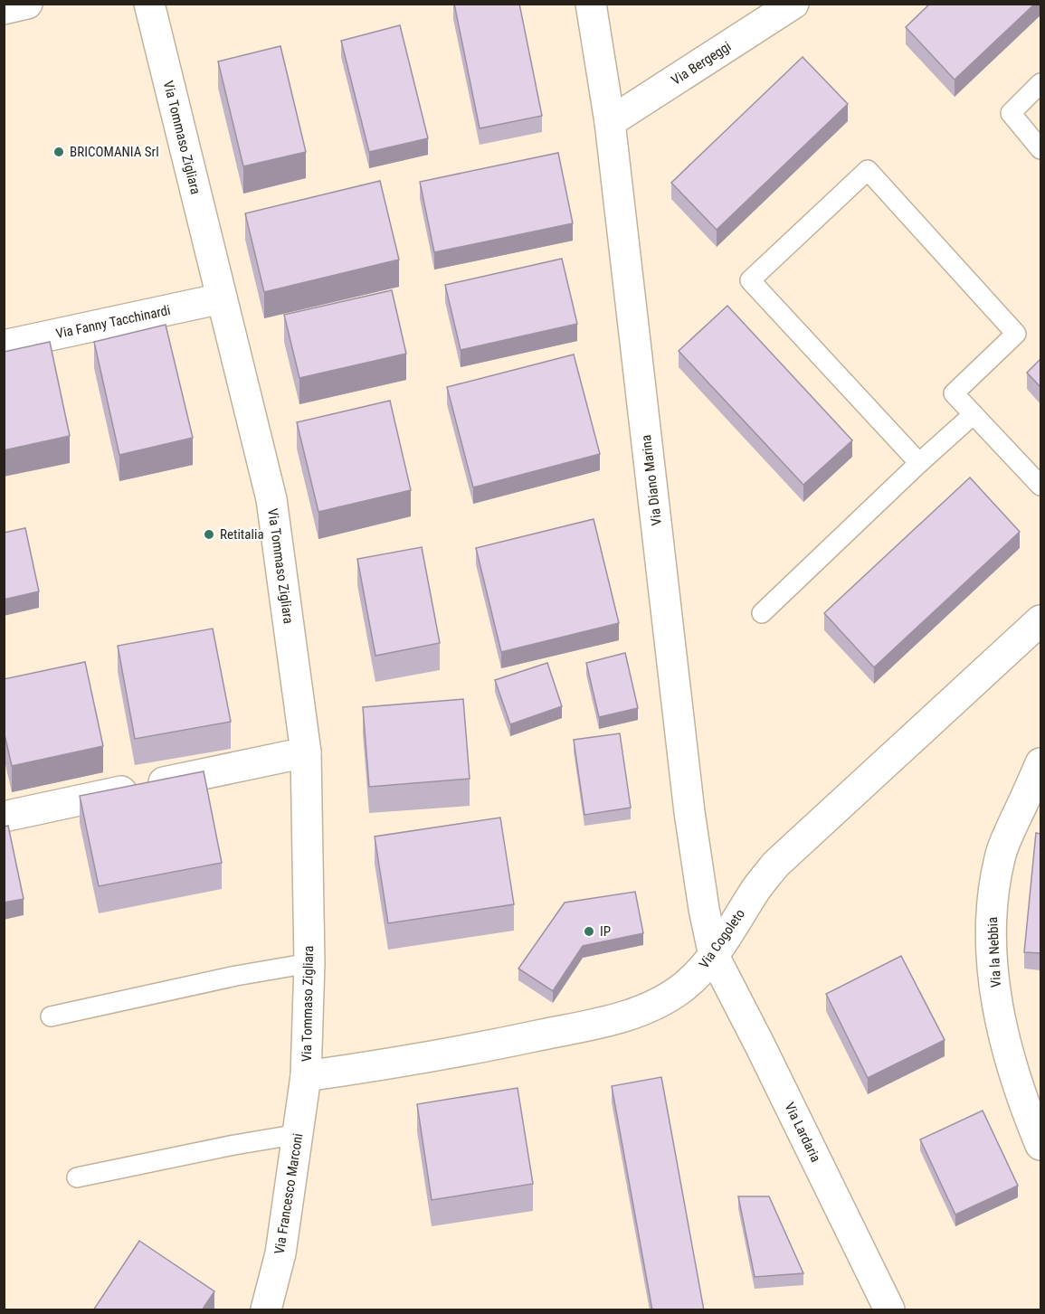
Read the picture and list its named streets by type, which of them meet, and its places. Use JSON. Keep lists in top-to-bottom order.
{
  "streets": {
    "street": [
      "Via Bergeggi",
      "Via Tommaso Zigliara",
      "Via Fanny Tacchinardi",
      "Via Diano Marina",
      "Via Cogoleto",
      "Via la Nebbia",
      "Via Lardaria",
      "Via Francesco Marconi"
    ]
  },
  "crossings": [
    ["Via Bergeggi", "Via Diano Marina"],
    ["Via Tommaso Zigliara", "Via Fanny Tacchinardi"],
    ["Via Tommaso Zigliara", "Via Cogoleto"],
    ["Via Tommaso Zigliara", "Via Francesco Marconi"],
    ["Via Diano Marina", "Via Cogoleto"],
    ["Via Diano Marina", "Via Lardaria"],
    ["Via Cogoleto", "Via Lardaria"],
    ["Via Cogoleto", "Via Francesco Marconi"]
  ],
  "places": ["BRICOMANIA Srl", "Retitalia", "IP"]
}
